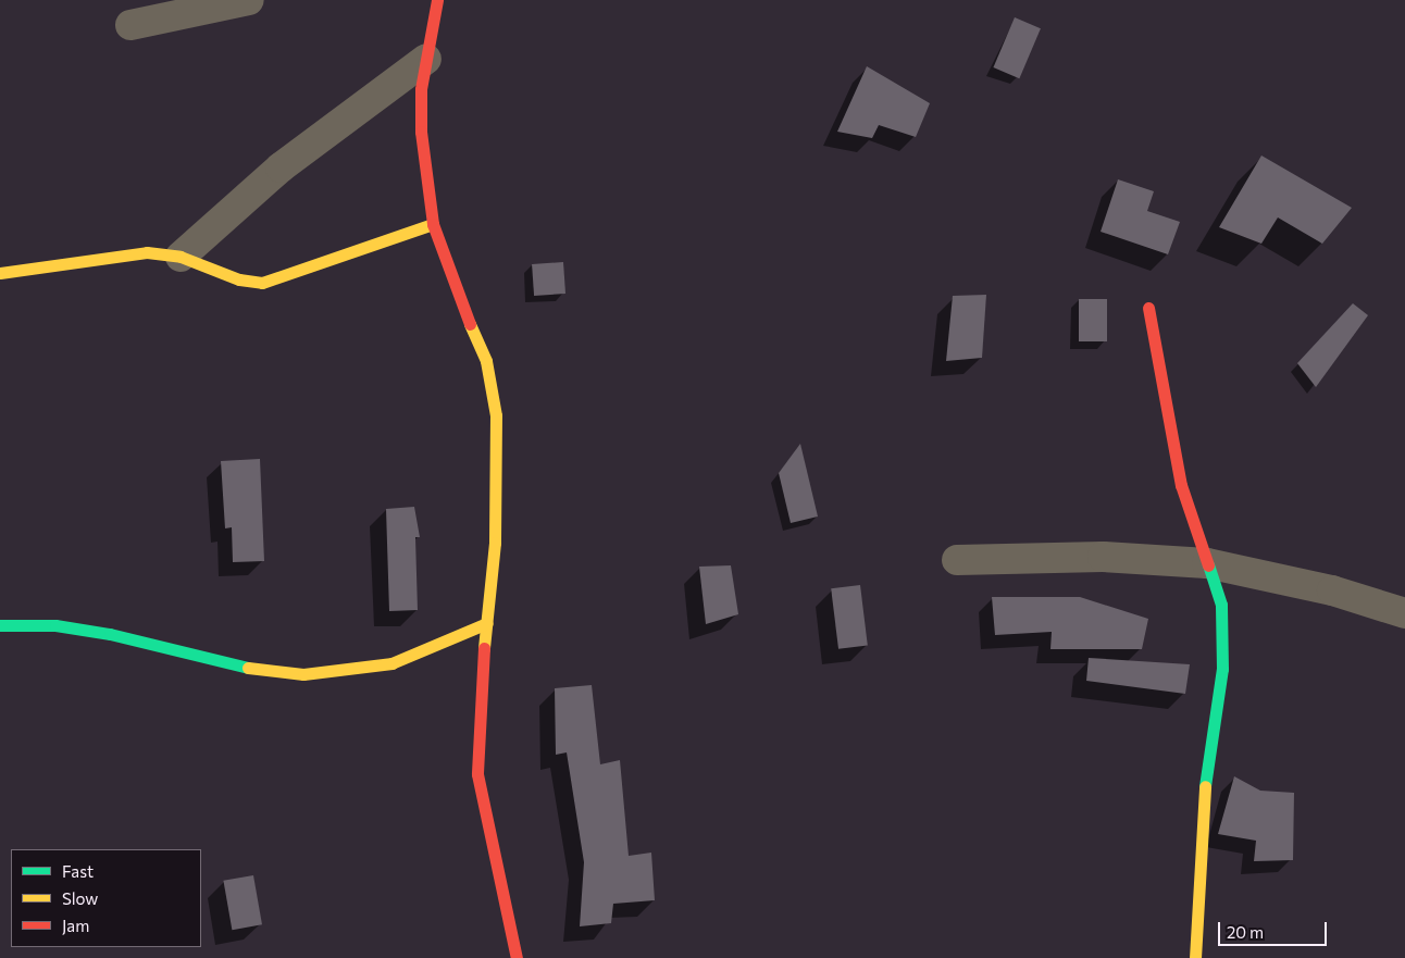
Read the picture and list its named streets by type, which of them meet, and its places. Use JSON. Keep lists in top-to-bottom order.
{
  "legend": ["Fast", "Slow", "Jam"],
  "scale_bar": "20 m"
}
